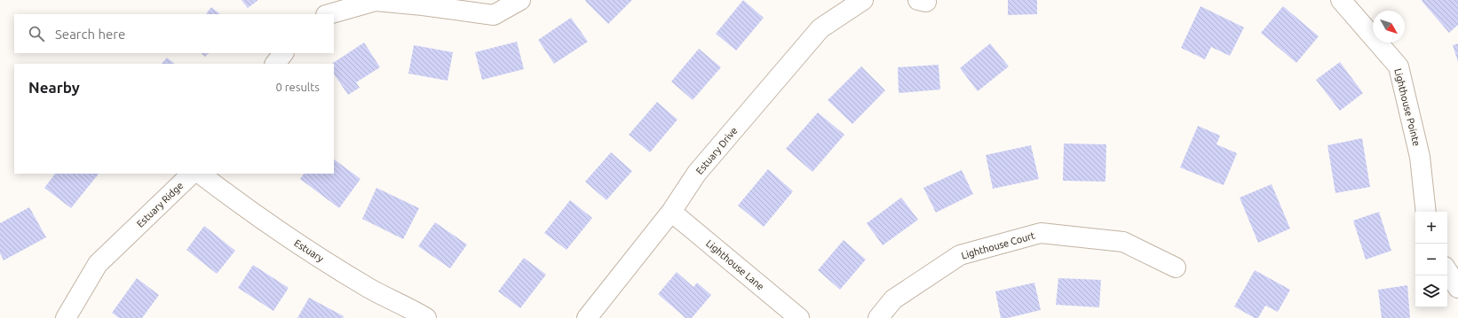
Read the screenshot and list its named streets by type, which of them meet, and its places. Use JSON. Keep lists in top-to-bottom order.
{
  "streets": {
    "street": [
      "Lighthouse Pointe",
      "Estuary Drive",
      "Estuary Ridge",
      "Lighthouse Court",
      "Estuary",
      "Lighthouse Lane"
    ]
  },
  "crossings": [
    ["Estuary Drive", "Lighthouse Lane"]
  ],
  "north": "bottom right",
  "page": {
    "search": "Search here",
    "heading": ["Nearby", "0 results"],
    "map_buttons": ["+", "−"]
  }
}
